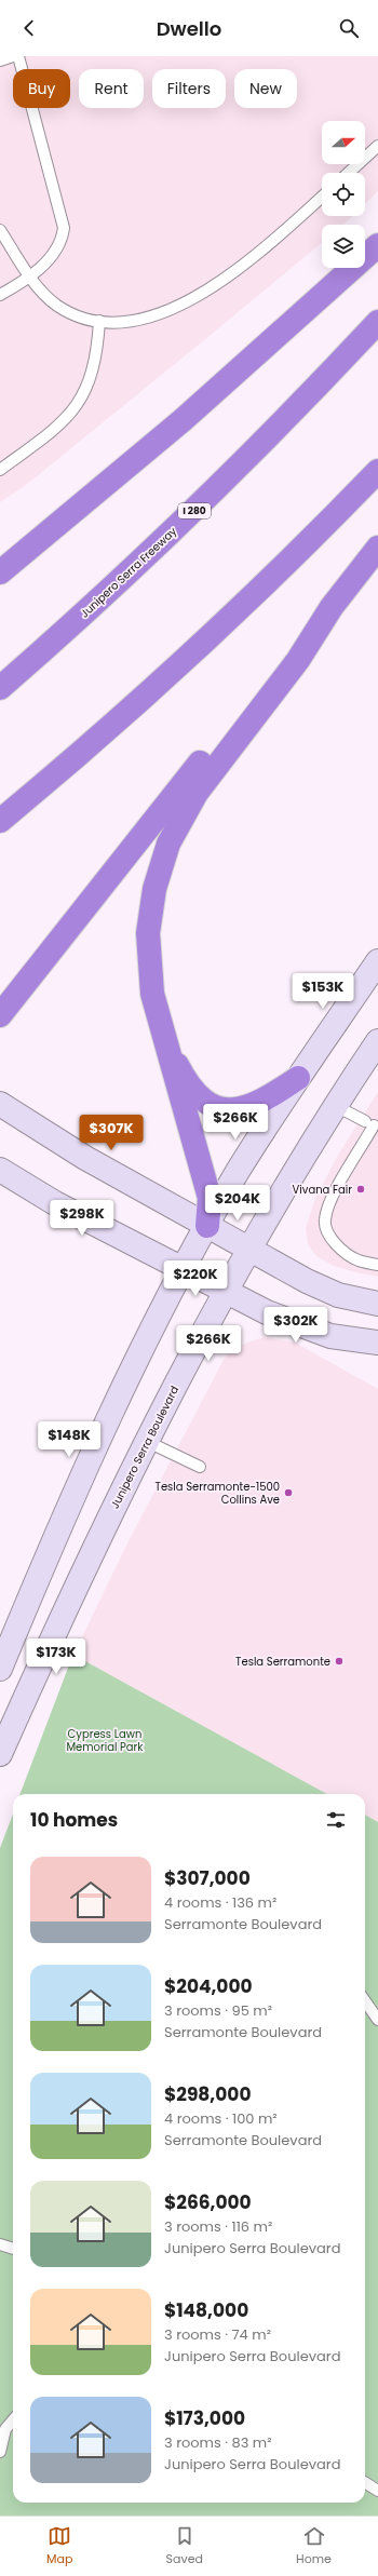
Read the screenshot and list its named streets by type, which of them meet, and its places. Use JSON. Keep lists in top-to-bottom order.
{
  "streets": {
    "highway": ["I 280", "Junipero Serra Freeway"],
    "main road": ["Junipero Serra Boulevard"]
  },
  "parks": ["Cypress Lawn Memorial Park"],
  "places": ["Vivana Fair", "Tesla Serramonte-1500 Collins Ave", "Tesla Serramonte"],
  "north": "right",
  "page": {
    "header": "Dwello",
    "chip": [
      "Buy",
      "Rent",
      "Filters",
      "New"
    ],
    "price": [
      "$153K",
      "$266K",
      "$307K",
      "$204K",
      "$298K",
      "$220K",
      "$302K",
      "$266K",
      "$148K",
      "$173K"
    ],
    "heading": "10 homes",
    "list": [
      {
        "name": "$307,000",
        "note": "4 rooms · 136 m² · Serramonte Boulevard"
      },
      {
        "name": "$204,000",
        "note": "3 rooms · 95 m² · Serramonte Boulevard"
      },
      {
        "name": "$298,000",
        "note": "4 rooms · 100 m² · Serramonte Boulevard"
      },
      {
        "name": "$266,000",
        "note": "3 rooms · 116 m² · Junipero Serra Boulevard"
      },
      {
        "name": "$148,000",
        "note": "3 rooms · 74 m² · Junipero Serra Boulevard"
      },
      {
        "name": "$173,000",
        "note": "3 rooms · 83 m² · Junipero Serra Boulevard"
      }
    ],
    "tabs": ["Map", "Saved", "Home"]
  }
}
